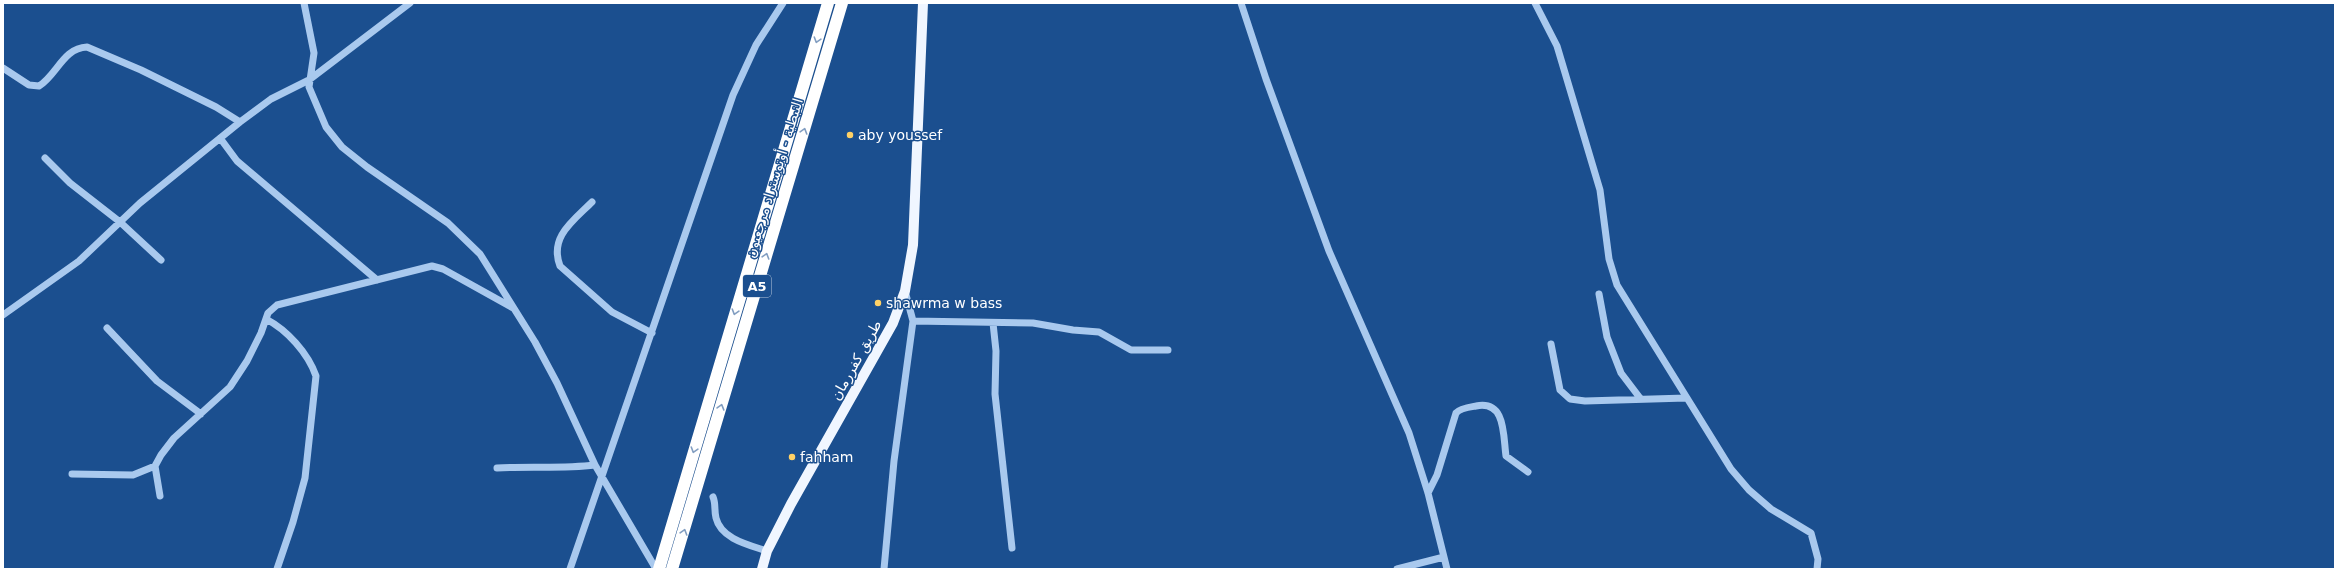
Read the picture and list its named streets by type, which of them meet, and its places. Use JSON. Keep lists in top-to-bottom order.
{
  "streets": {
    "highway": ["النبطية - أوتوستراد مرجعيون", "A5"],
    "main road": ["طريق كفررمان"]
  },
  "places": ["aby youssef", "shawrma w bass", "fahham"]
}
